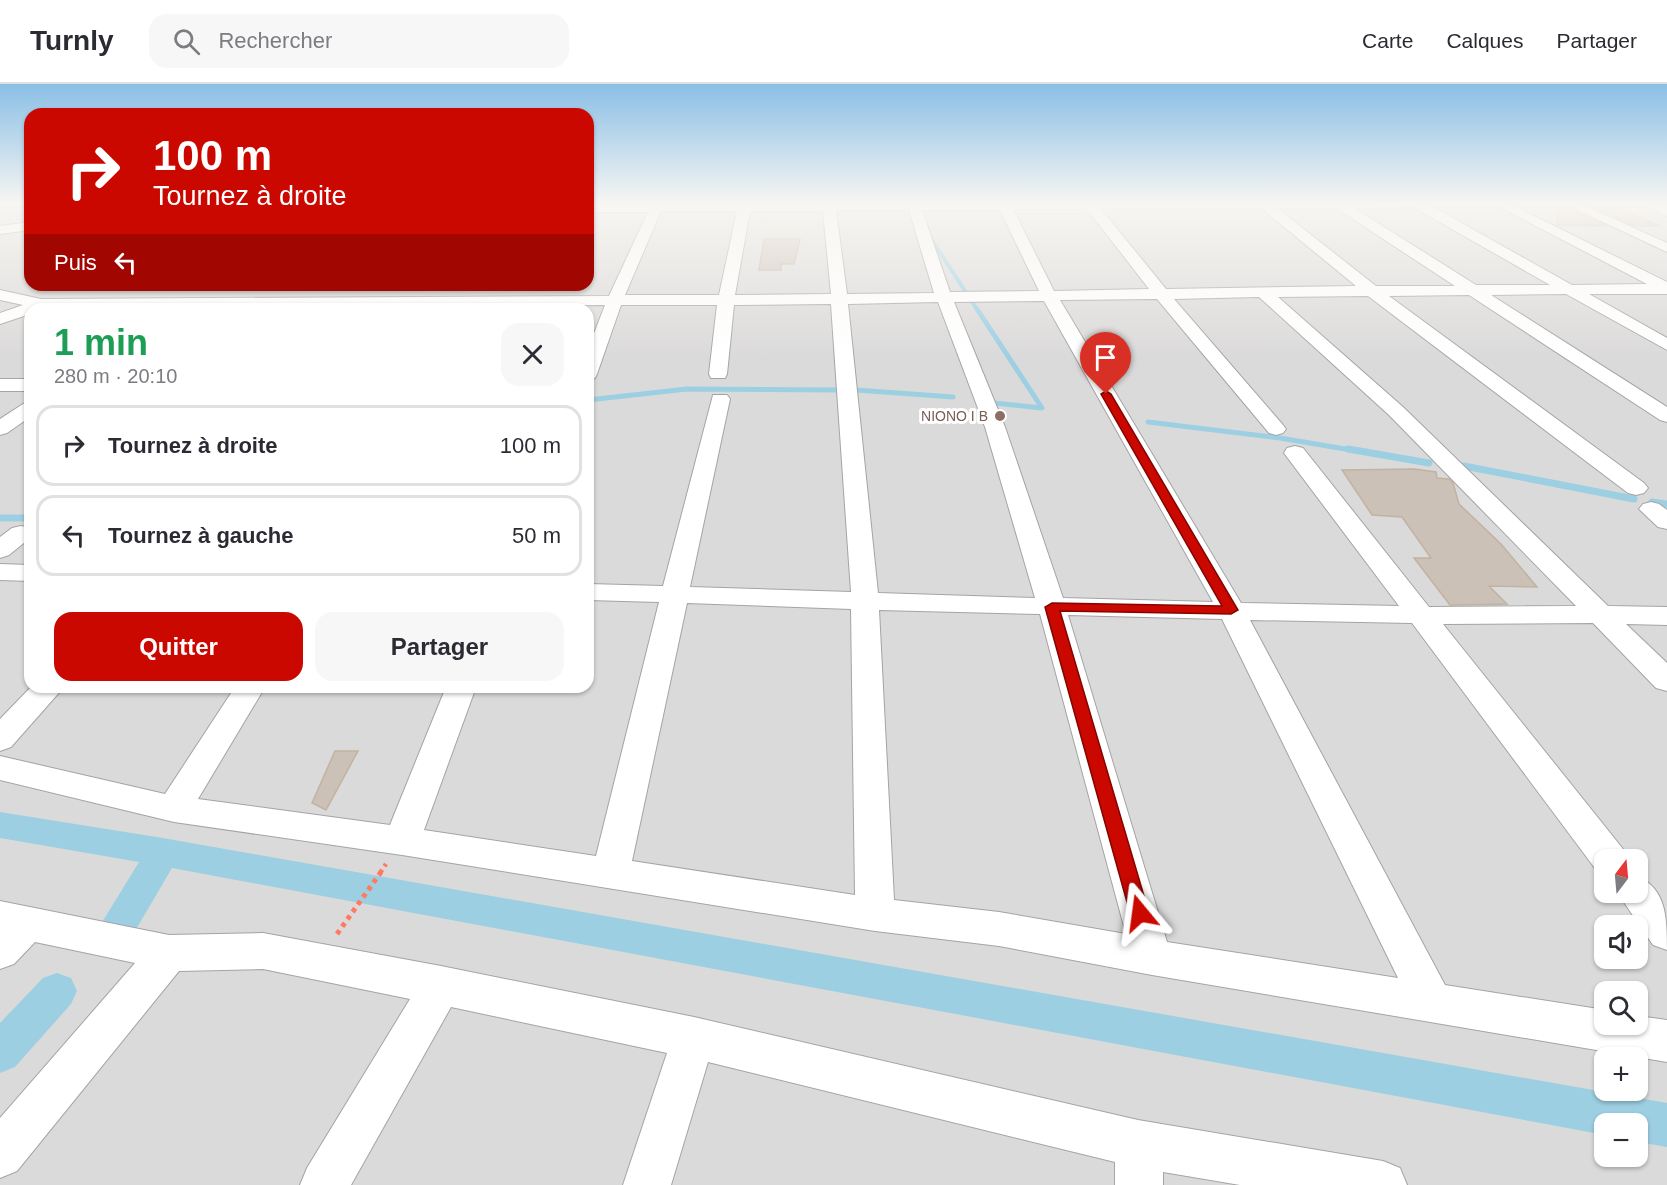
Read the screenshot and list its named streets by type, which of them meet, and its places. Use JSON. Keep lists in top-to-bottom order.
{
  "places": ["NIONO I B"],
  "north": "top",
  "page": {
    "header": "Turnly",
    "search": "Rechercher",
    "nav": ["Carte", "Calques", "Partager"],
    "turn": ["100 m", "Tournez à droite"],
    "then": "Puis",
    "heading": ["1 min", "280 m · 20:10"],
    "list": [
      {
        "name": "Tournez à droite",
        "value": "100 m"
      },
      {
        "name": "Tournez à gauche",
        "value": "50 m"
      }
    ],
    "buttons": ["Quitter", "Partager"],
    "map_buttons": ["+", "−"]
  }
}
